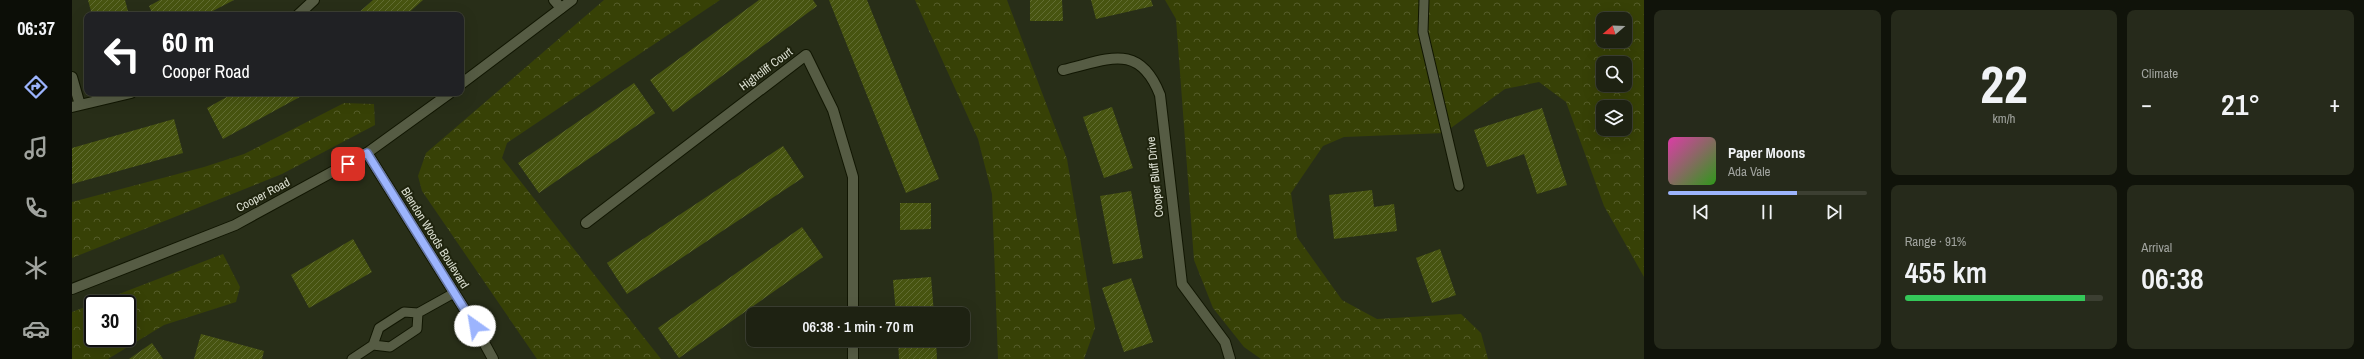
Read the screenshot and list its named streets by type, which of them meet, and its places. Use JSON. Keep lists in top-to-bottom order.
{
  "streets": {
    "street": [
      "Highcliff Court",
      "Cooper Bluff Drive",
      "Cooper Road",
      "Blendon Woods Boulevard"
    ]
  },
  "crossings": [
    ["Cooper Road", "Blendon Woods Boulevard"]
  ],
  "north": "left",
  "page": {
    "tabs": "06:37",
    "tile": [
      ["22", "km/h"],
      "Climate",
      ["Range · 91%", "455 km"],
      ["Arrival", "06:38"]
    ],
    "turn": ["60 m", "Cooper Road"],
    "heat": ["−", "21°", "+"],
    "song": ["Paper Moons", "Ada Vale"],
    "limit": "30",
    "trip": "06:38 · 1 min · 70 m"
  }
}
